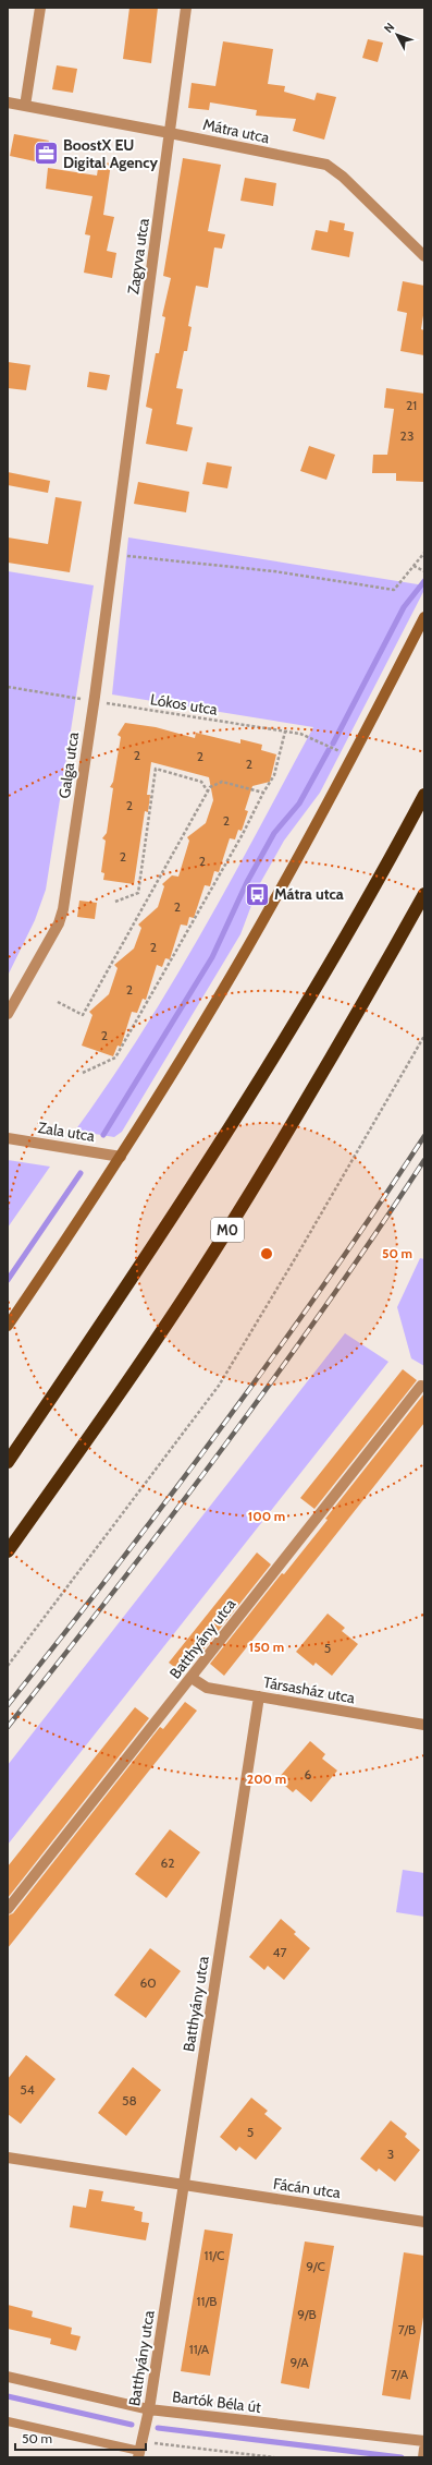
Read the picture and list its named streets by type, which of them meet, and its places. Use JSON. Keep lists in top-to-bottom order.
{
  "streets": {
    "highway": ["M0"],
    "street": [
      "Mátra utca",
      "Zagyva utca",
      "Galga utca",
      "Zala utca",
      "Batthyány utca",
      "Társasház utca",
      "Fácán utca",
      "Bartók Béla út"
    ],
    "path": ["Lókos utca"]
  },
  "crossings": [
    ["Mátra utca", "Zagyva utca"],
    ["Zagyva utca", "Galga utca"],
    ["Lókos utca", "Galga utca"],
    ["Batthyány utca", "Társasház utca"],
    ["Batthyány utca", "Fácán utca"],
    ["Batthyány utca", "Bartók Béla út"]
  ],
  "places": {
    "office": ["BoostX EU Digital Agency"],
    "bus stop": ["Mátra utca"]
  },
  "house_numbers": [
    "21",
    "23",
    "2",
    "2",
    "2",
    "2",
    "2",
    "2",
    "2",
    "2",
    "2",
    "2",
    "2",
    "5",
    "6",
    "62",
    "47",
    "60",
    "54",
    "58",
    "5",
    "3",
    "11/C",
    "9/C",
    "11/B",
    "9/B",
    "7/B",
    "11/A",
    "9/A",
    "7/A"
  ],
  "scale_bar": "50 m",
  "north": "top left",
  "rings": [
    "50 m",
    "100 m",
    "150 m",
    "200 m"
  ]
}
